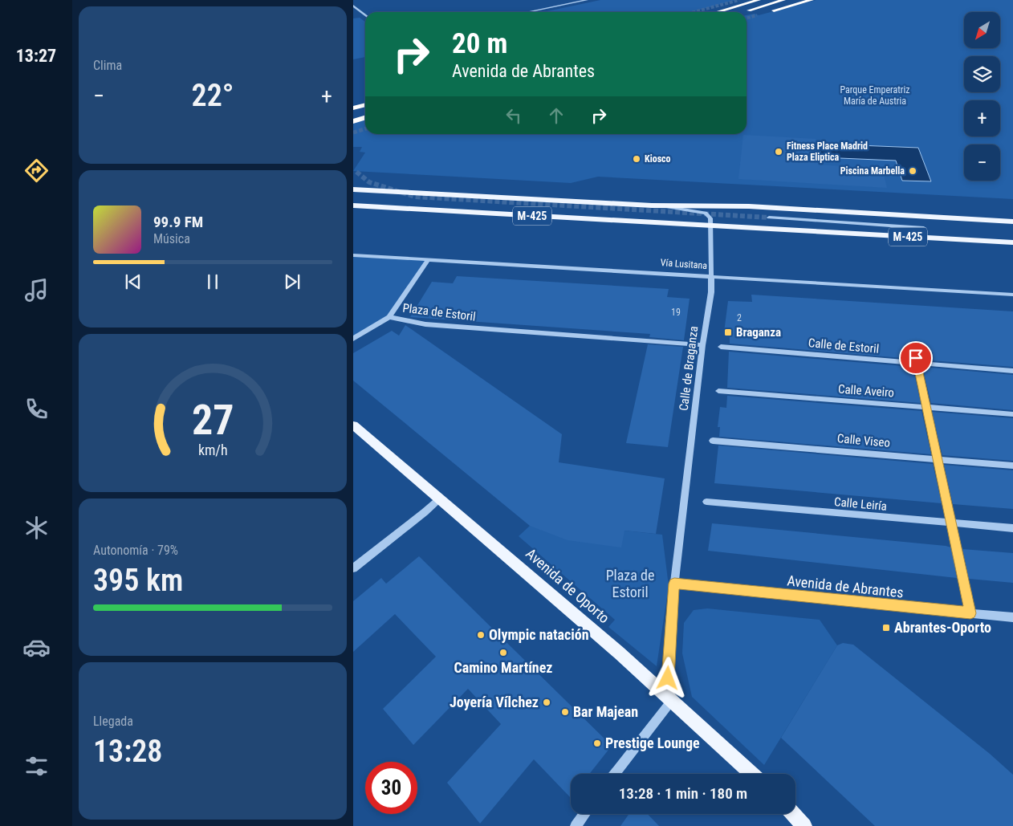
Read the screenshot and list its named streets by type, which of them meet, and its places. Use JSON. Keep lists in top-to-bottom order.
{
  "streets": {
    "main road": ["M-425", "Avenida de Oporto"],
    "street": [
      "Vía Lusitana",
      "Plaza de Estoril",
      "Calle de Estoril",
      "Calle de Braganza",
      "Calle Aveiro",
      "Calle Viseo",
      "Calle Leiría",
      "Avenida de Abrantes"
    ]
  },
  "crossings": [
    ["M-425", "Calle de Braganza"],
    ["Vía Lusitana", "Calle de Braganza"],
    ["Plaza de Estoril", "Calle de Braganza"],
    ["Calle de Braganza", "Avenida de Abrantes"]
  ],
  "parks": ["Parque Emperatriz María de Austria", "Plaza de Estoril"],
  "places": {
    "other": [
      "Fitness Place Madrid Plaza Eliptica",
      "Kiosco",
      "Piscina Marbella",
      "Olympic natación",
      "Camino Martínez",
      "Joyería Vílchez",
      "Bar Majean",
      "Prestige Lounge"
    ],
    "transit": ["Braganza", "Abrantes-Oporto"]
  },
  "house_numbers": ["19", "2"],
  "north": "bottom left",
  "page": {
    "tabs": "13:27",
    "tile": [
      "Clima",
      ["Autonomía · 79%", "395 km"],
      ["Llegada", "13:28"]
    ],
    "map_buttons": ["+", "−"],
    "turn": ["20 m", "Avenida de Abrantes"],
    "heat": ["−", "22°", "+"],
    "song": ["99.9 FM", "Música"],
    "limit": "30",
    "trip": "13:28 · 1 min · 180 m",
    "gauge": ["27", "km/h"]
  }
}
